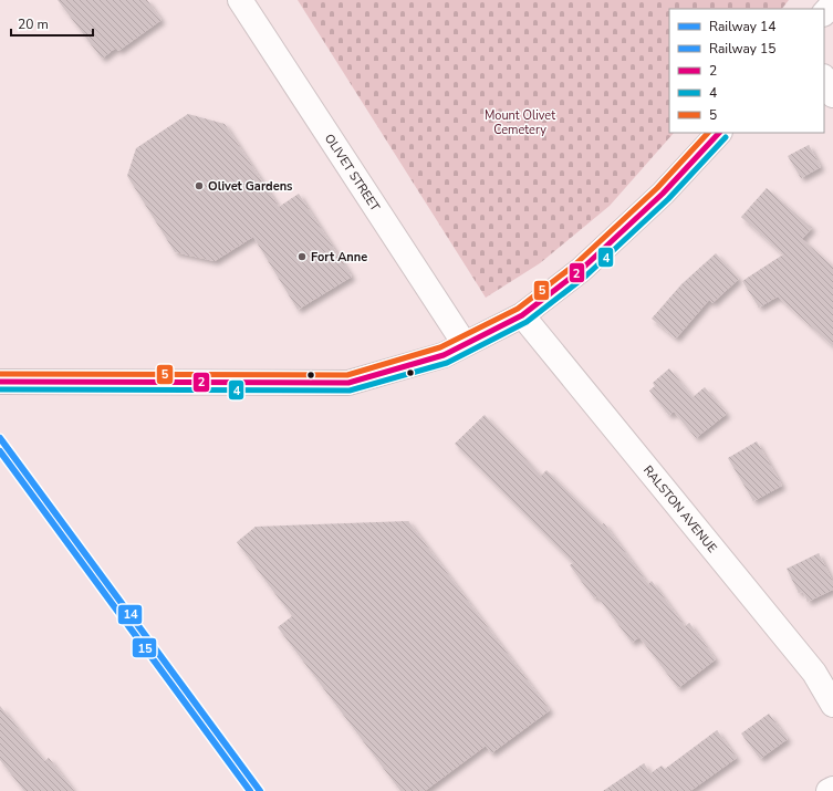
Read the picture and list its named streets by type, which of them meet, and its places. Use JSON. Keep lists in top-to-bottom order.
{
  "streets": {
    "street": ["OLIVET STREET", "RALSTON AVENUE"]
  },
  "parks": ["Mount Olivet Cemetery"],
  "places": ["Olivet Gardens", "Fort Anne"],
  "lines": [
    "transit line 2",
    "transit line 5",
    "transit line 4",
    "rail line 14",
    "rail line 15"
  ],
  "legend": [
    "Railway 14",
    "Railway 15",
    "2",
    "4",
    "5"
  ],
  "scale_bar": "20 m"
}
